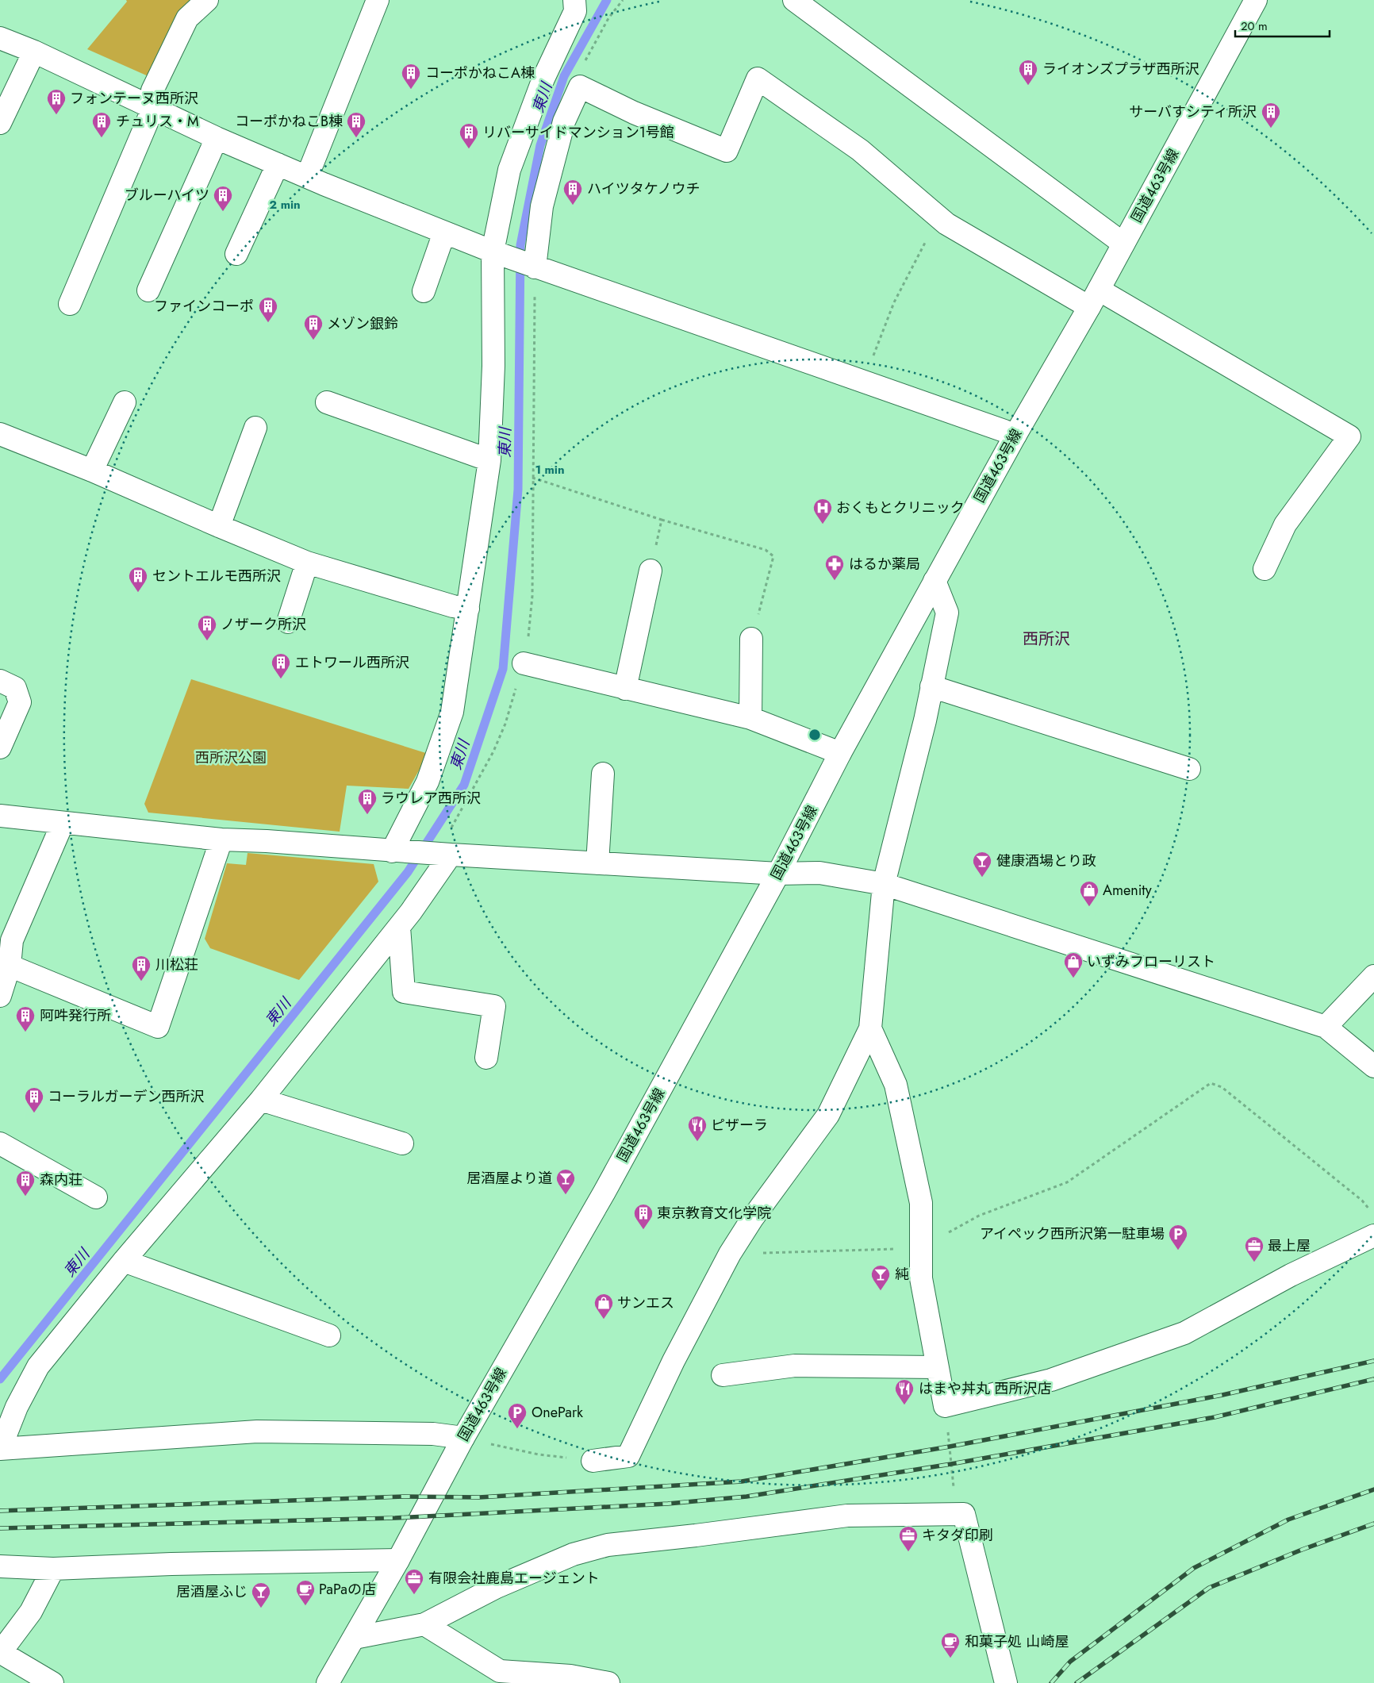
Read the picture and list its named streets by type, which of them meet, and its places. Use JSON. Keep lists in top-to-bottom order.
{
  "streets": {
    "main road": ["国道463号線"]
  },
  "districts": ["西所沢"],
  "water": ["東川"],
  "parks": ["西所沢公園"],
  "places": {
    "building": [
      "ライオンズプラザ西所沢",
      "コーポかねこA棟",
      "フォンテーヌ西所沢",
      "サーバすシティ所沢",
      "チュリス・M",
      "コーポかねこB棟",
      "リバーサイドマンション1号館",
      "ハイツタケノウチ",
      "ブルーハイツ",
      "ファインコーポ",
      "メゾン銀鈴",
      "セントエルモ西所沢",
      "ノザーク所沢",
      "エトワール西所沢",
      "ラウレア西所沢",
      "川松荘",
      "阿吽発行所",
      "コーラルガーデン西所沢",
      "森内荘",
      "東京教育文化学院"
    ],
    "hospital": ["おくもとクリニック"],
    "pharmacy": ["はるか薬局"],
    "bar": [
      "健康酒場とり政",
      "居酒屋より道",
      "純",
      "居酒屋ふじ"
    ],
    "shop": ["Amenity", "いずみフローリスト", "サンエス"],
    "restaurant": ["ピザーラ", "はまや丼丸 西所沢店"],
    "parking": ["アイペック西所沢第一駐車場", "OnePark"],
    "office": ["最上屋", "キタダ印刷", "有限会社鹿島エージェント"],
    "cafe": ["PaPaの店", "和菓子処 山崎屋"]
  },
  "scale_bar": "20 m",
  "rings": ["2 min", "1 min"]
}
